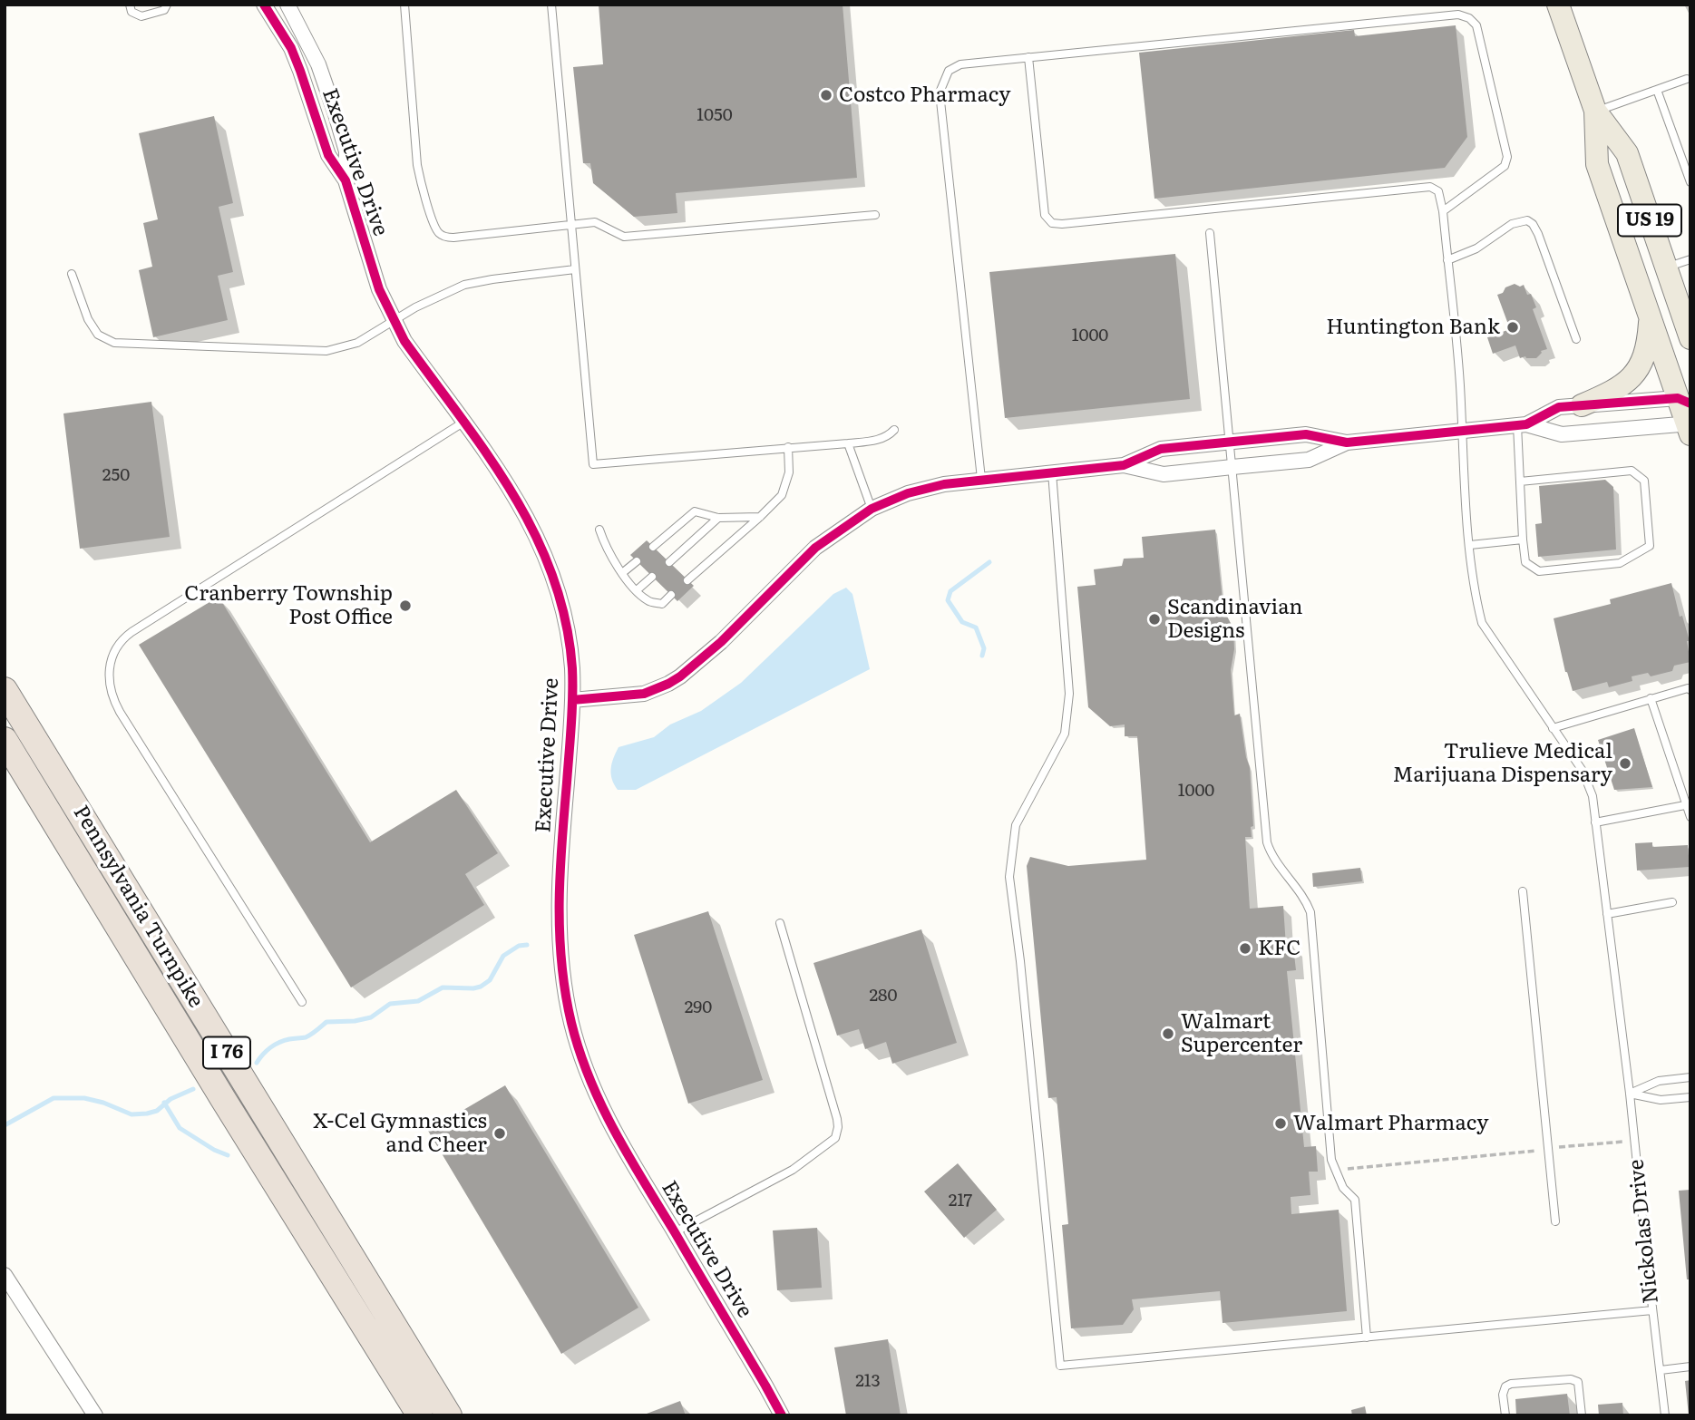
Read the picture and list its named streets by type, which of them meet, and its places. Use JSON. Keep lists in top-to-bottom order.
{
  "streets": {
    "highway": ["Pennsylvania Turnpike", "I 76"],
    "main road": ["US 19"],
    "street": ["Executive Drive"],
    "lane": ["Nickolas Drive"]
  },
  "places": [
    "Costco Pharmacy",
    "Huntington Bank",
    "Cranberry Township Post Office",
    "Scandinavian Designs",
    "Trulieve Medical Marijuana Dispensary",
    "KFC",
    "Walmart Supercenter",
    "Walmart Pharmacy",
    "X-Cel Gymnastics and Cheer"
  ],
  "house_numbers": [
    "1050",
    "1000",
    "250",
    "1000",
    "280",
    "290",
    "217",
    "213"
  ]
}
